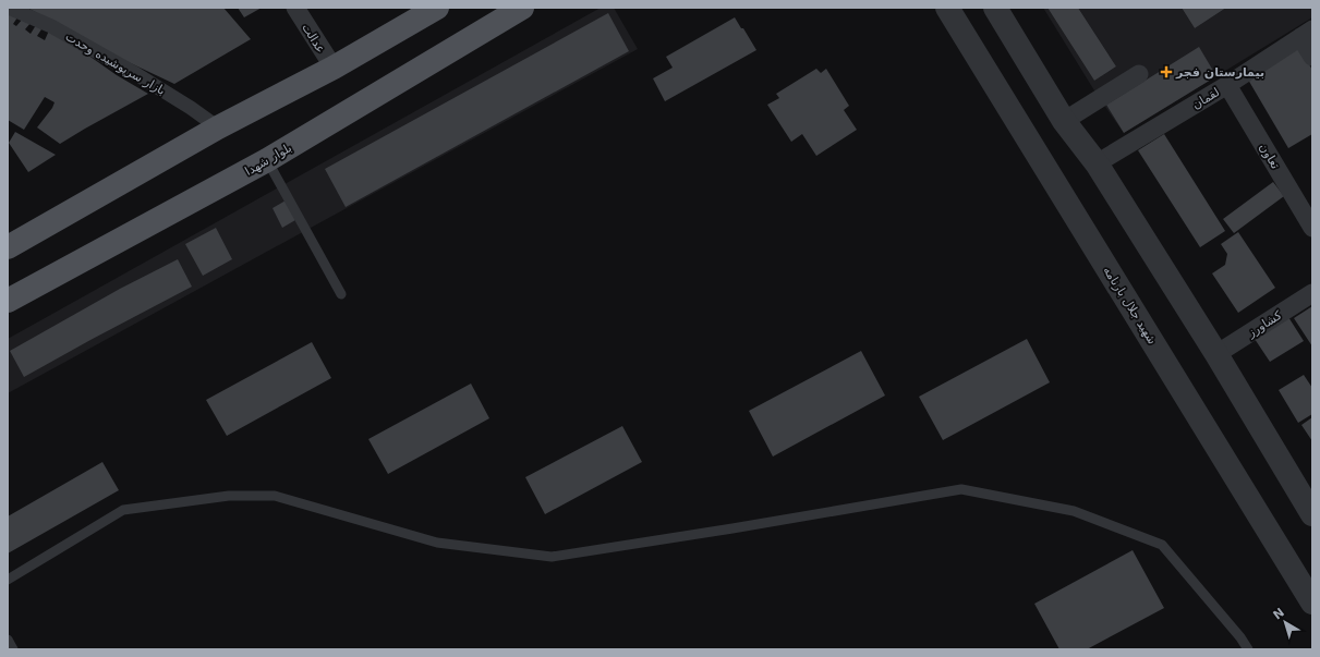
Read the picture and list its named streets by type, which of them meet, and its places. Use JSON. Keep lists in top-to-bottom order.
{
  "streets": {
    "main road": ["بلوار شهدا"],
    "street": [
      "عدالت",
      "بازار سرپوشیده وحدت",
      "لقمان",
      "تعاون",
      "شهید جلال بارنامه",
      "کشاورز"
    ]
  },
  "crossings": [
    ["لقمان", "تعاون"]
  ],
  "places": {
    "health": ["بیمارستان فجر"]
  },
  "north": "top left"
}
